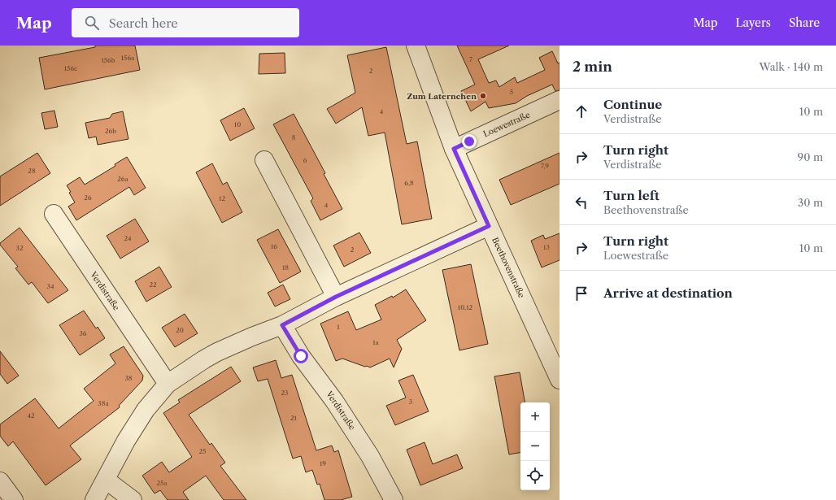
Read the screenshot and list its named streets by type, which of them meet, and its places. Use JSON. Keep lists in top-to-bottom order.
{
  "streets": {
    "street": ["Loewestraße", "Beethovenstraße", "Verdistraße"]
  },
  "crossings": [
    ["Loewestraße", "Beethovenstraße"]
  ],
  "places": ["Zum Laternchen"],
  "house_numbers": [
    "156a",
    "7",
    "156b",
    "156c",
    "2",
    "5",
    "4",
    "10",
    "26b",
    "8",
    "6",
    "7,9",
    "28",
    "26a",
    "6,8",
    "26",
    "12",
    "4",
    "24",
    "16",
    "13",
    "32",
    "2",
    "18",
    "22",
    "34",
    "10,12",
    "1",
    "20",
    "36",
    "1a",
    "38",
    "23",
    "3",
    "38a",
    "42",
    "21",
    "25",
    "19",
    "25a"
  ],
  "page": {
    "header": "Map",
    "search": "Search here",
    "nav": ["Map", "Layers", "Share"],
    "heading": ["2 min", "Walk · 140 m"],
    "list": [
      ["Continue", "Verdistraße", "10 m"],
      ["Turn right", "Verdistraße", "90 m"],
      ["Turn left", "Beethovenstraße", "30 m"],
      ["Turn right", "Loewestraße", "10 m"],
      "Arrive at destination"
    ],
    "map_buttons": ["+", "−"]
  }
}
